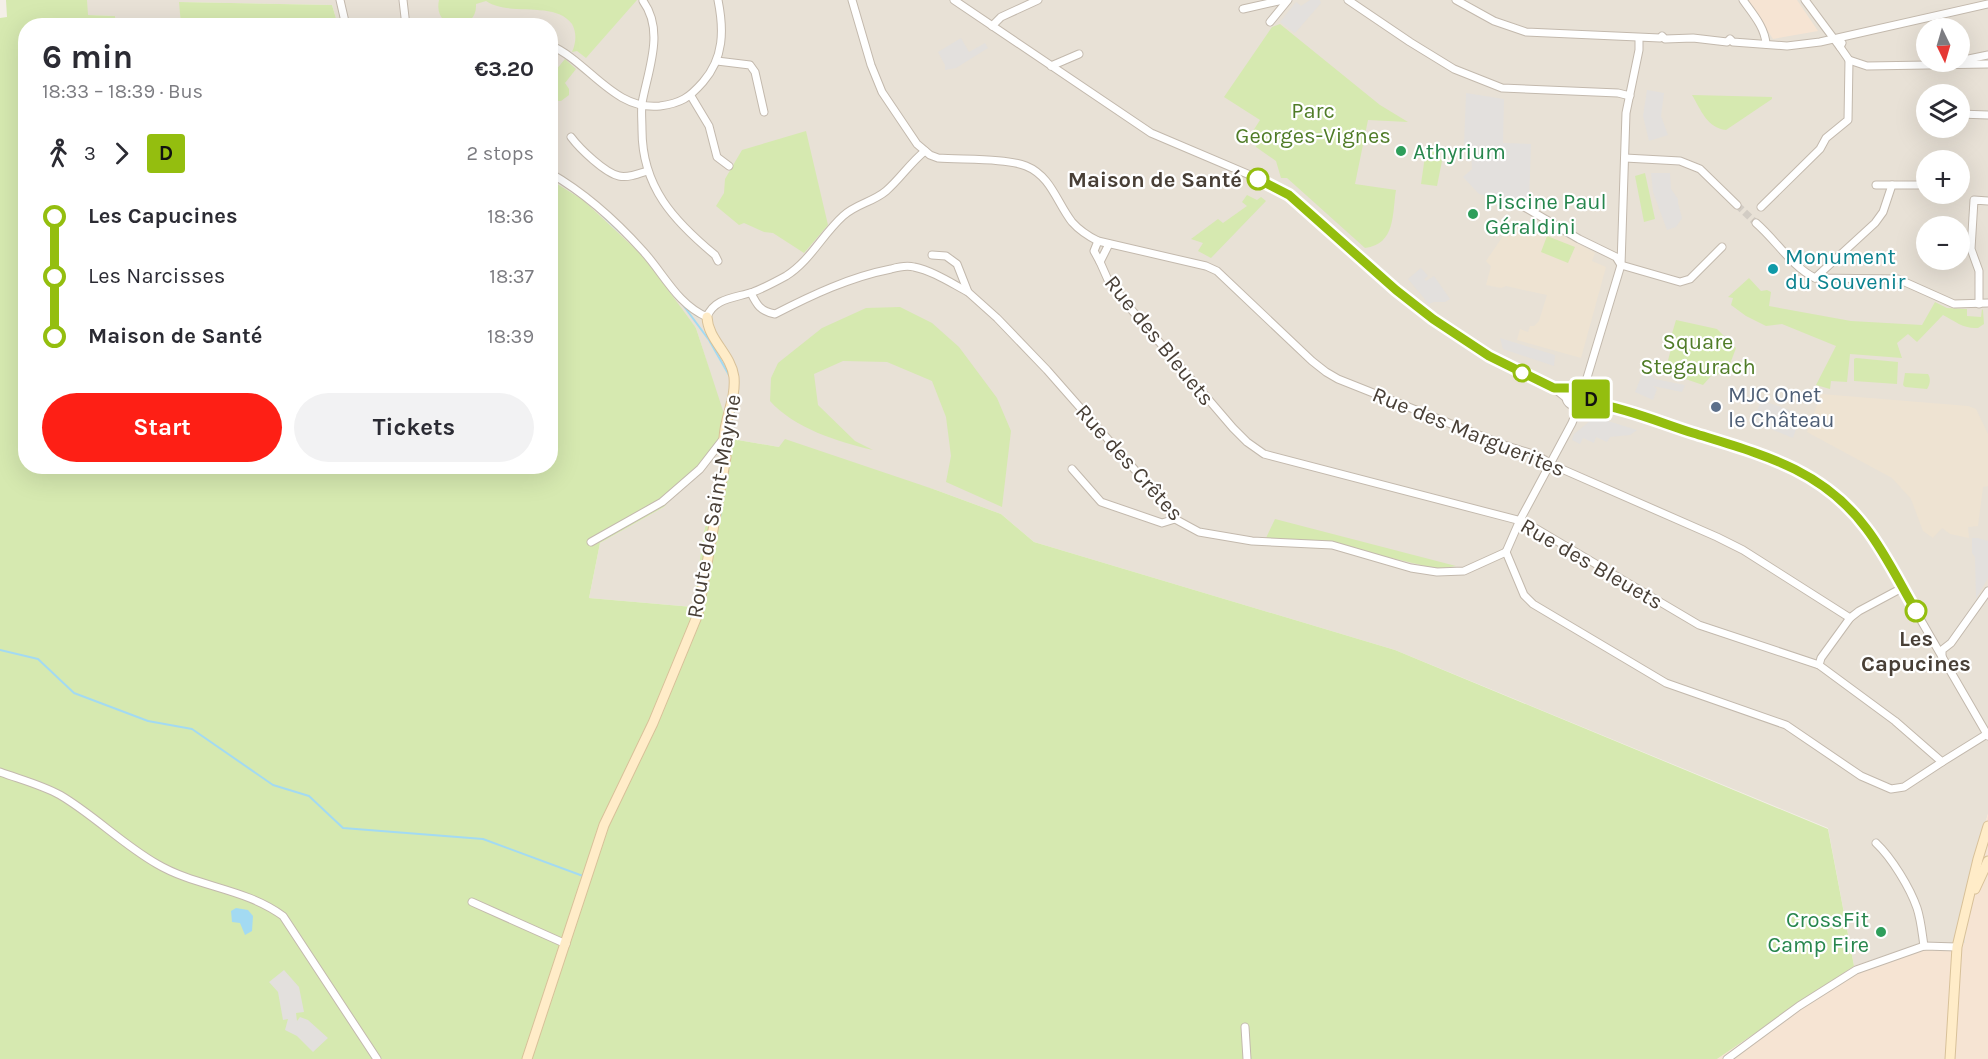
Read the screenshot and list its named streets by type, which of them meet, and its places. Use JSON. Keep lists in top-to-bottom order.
{
  "streets": {
    "street": [
      "Rue des Bleuets",
      "Rue des Marguerites",
      "Rue des Crêtes",
      "Route de Saint-Mayme"
    ]
  },
  "crossings": [
    ["Rue des Bleuets", "Rue des Marguerites"]
  ],
  "parks": ["Parc Georges-Vignes", "Square Stegaurach"],
  "places": [
    "Athyrium",
    "Maison de Santé",
    "Piscine Paul Géraldini",
    "Monument du Souvenir",
    "MJC Onet le Château",
    "Les Capucines",
    "CrossFit Camp Fire"
  ],
  "lines": ["bus line D"],
  "north": "bottom",
  "page": {
    "on_map": "D",
    "map_buttons": ["+", "−"],
    "heading": ["6 min", "18:33 – 18:39 · Bus", "€3.20"],
    "legs": ["3", "D", "2 stops"],
    "list": [
      {
        "name": "Les Capucines",
        "value": "18:36"
      },
      {
        "name": "Les Narcisses",
        "value": "18:37"
      },
      {
        "name": "Maison de Santé",
        "value": "18:39"
      }
    ],
    "buttons": ["Start", "Tickets"]
  }
}
